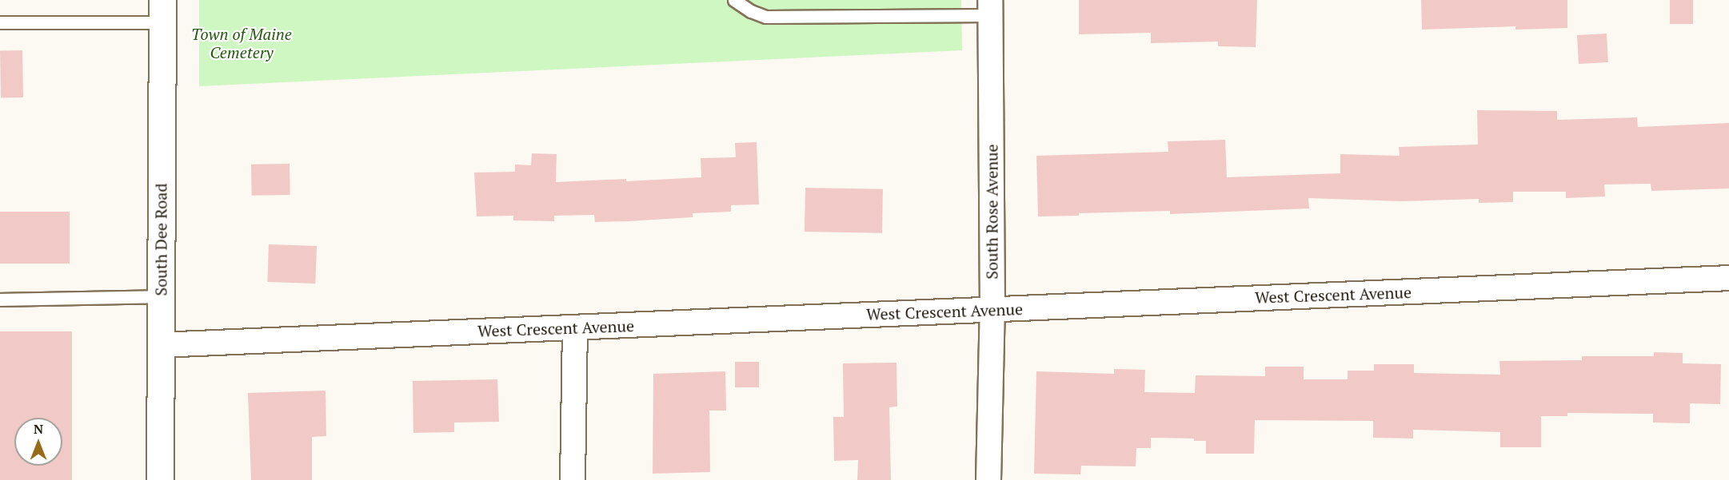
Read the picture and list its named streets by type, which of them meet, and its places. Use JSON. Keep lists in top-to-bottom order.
{
  "streets": {
    "main road": ["South Dee Road"],
    "street": ["South Rose Avenue", "West Crescent Avenue"]
  },
  "crossings": [
    ["South Rose Avenue", "West Crescent Avenue"],
    ["South Dee Road", "West Crescent Avenue"]
  ],
  "parks": ["Town of Maine Cemetery"],
  "north": "top"
}
